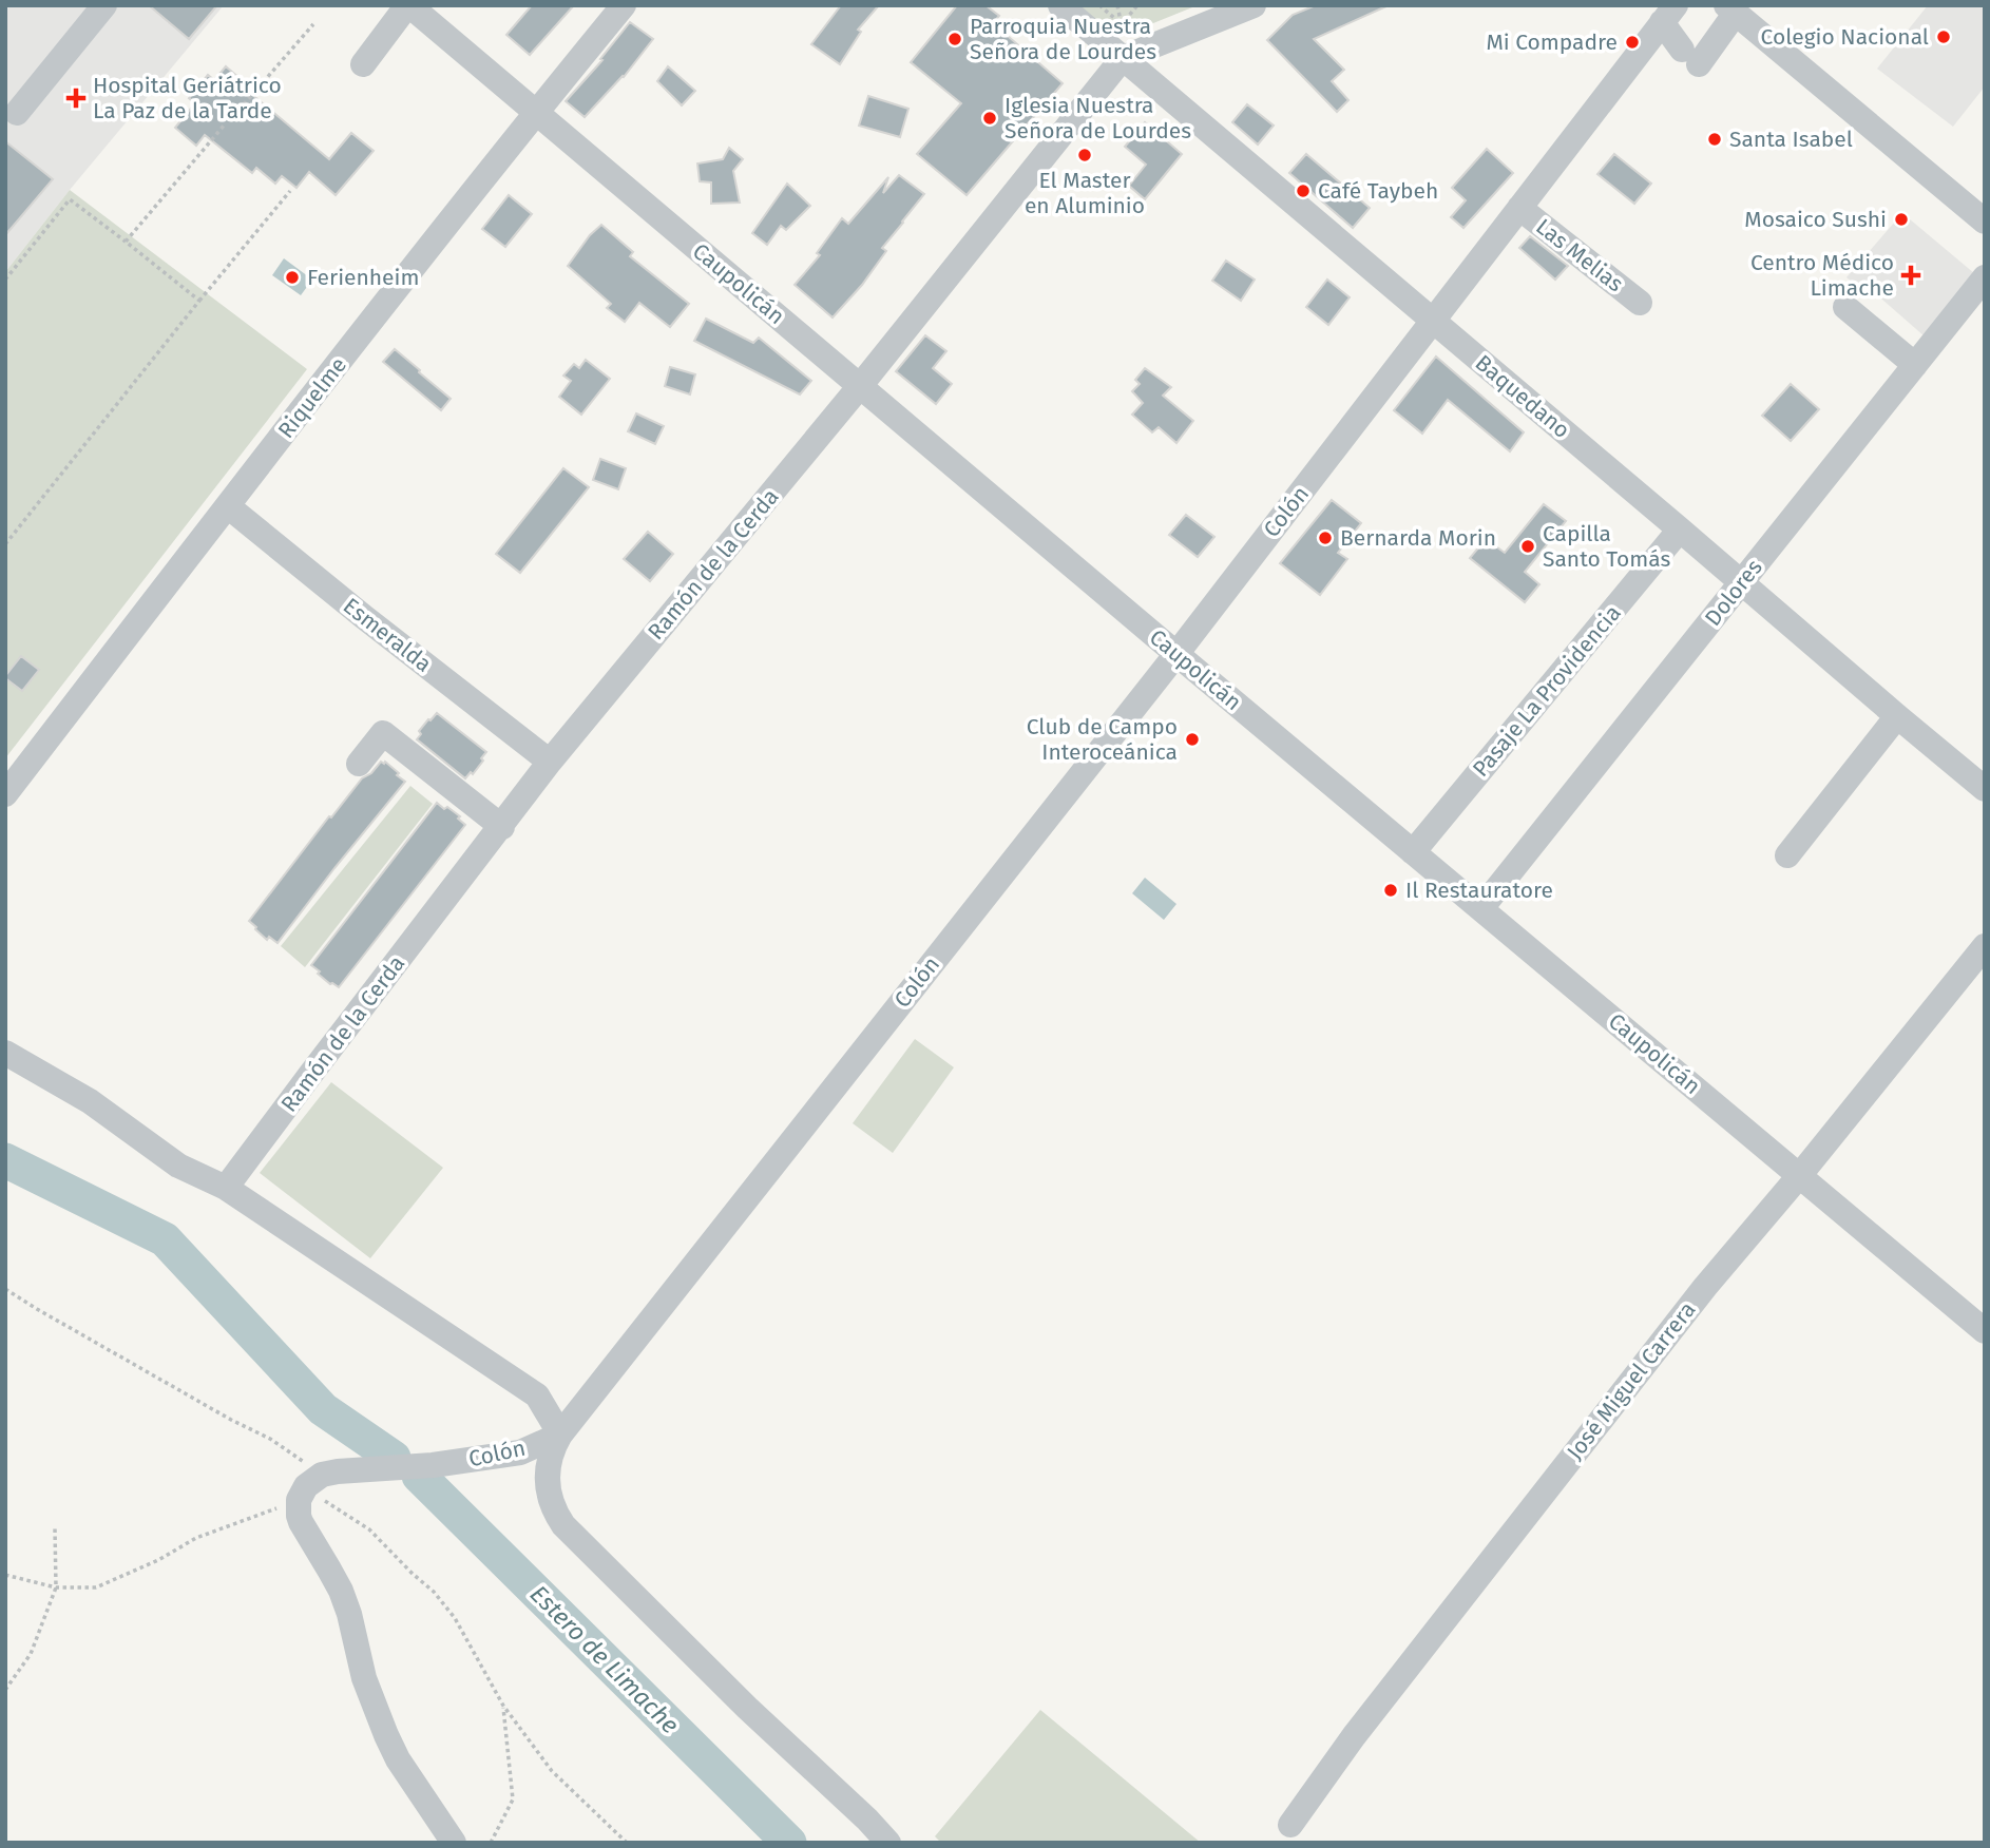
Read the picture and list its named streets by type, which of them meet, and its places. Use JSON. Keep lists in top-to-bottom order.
{
  "streets": {
    "street": [
      "Las Melias",
      "Caupolicán",
      "Baquedano",
      "Riquelme",
      "Colón",
      "Ramón de la Cerda",
      "Dolores",
      "Esmeralda",
      "Pasaje La Providencia",
      "José Miguel Carrera"
    ]
  },
  "crossings": [
    ["Las Melias", "Colón"],
    ["Caupolicán", "Riquelme"],
    ["Caupolicán", "Colón"],
    ["Caupolicán", "Ramón de la Cerda"],
    ["Caupolicán", "Dolores"],
    ["Caupolicán", "Pasaje La Providencia"],
    ["Caupolicán", "José Miguel Carrera"],
    ["Baquedano", "Colón"],
    ["Baquedano", "Ramón de la Cerda"],
    ["Baquedano", "Dolores"],
    ["Baquedano", "Pasaje La Providencia"],
    ["Riquelme", "Esmeralda"],
    ["Ramón de la Cerda", "Esmeralda"]
  ],
  "water": ["Estero de Limache"],
  "places": {
    "other": [
      "Colegio Nacional",
      "Parroquia Nuestra Señora de Lourdes",
      "Mi Compadre",
      "Iglesia Nuestra Señora de Lourdes",
      "Santa Isabel",
      "El Master en Aluminio",
      "Café Taybeh",
      "Mosaico Sushi",
      "Ferienheim",
      "Bernarda Morin",
      "Capilla Santo Tomás",
      "Club de Campo Interoceánica",
      "Il Restauratore"
    ],
    "health": ["Hospital Geriátrico La Paz de la Tarde", "Centro Médico Limache"]
  }
}
